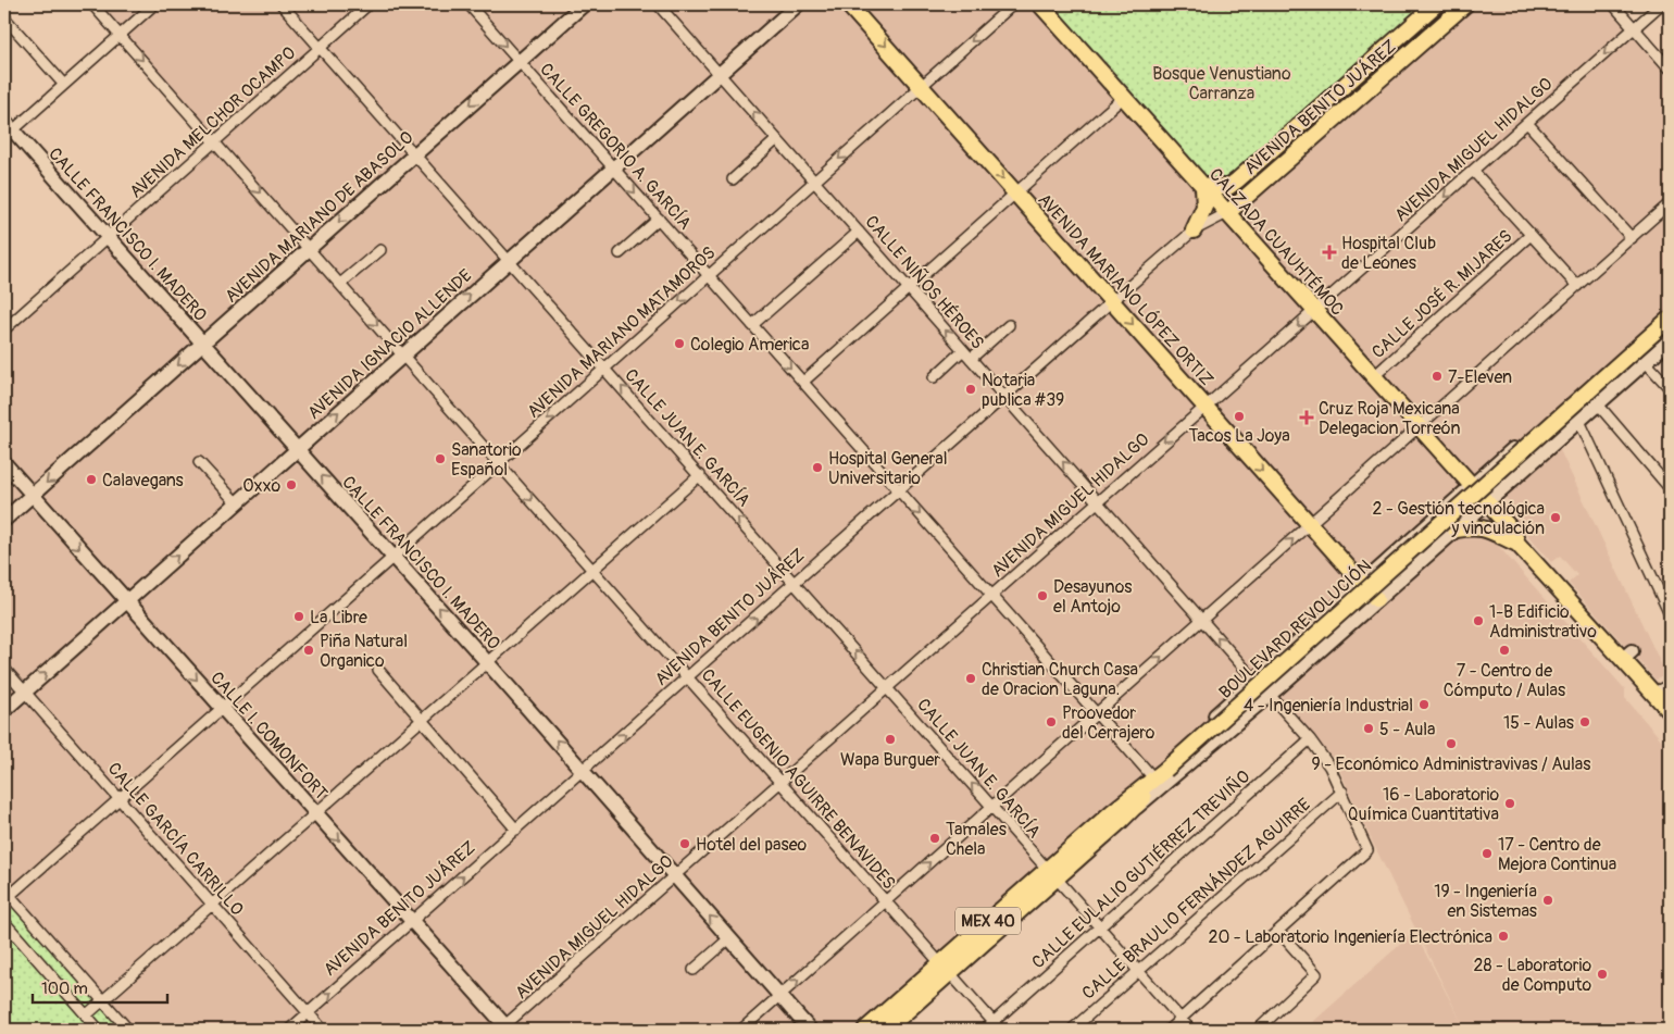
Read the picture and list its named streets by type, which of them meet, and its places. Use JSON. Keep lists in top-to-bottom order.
{
  "streets": {
    "main road": [
      "AVENIDA BENITO JUÁREZ",
      "CALZADA CUAUHTÉMOC",
      "AVENIDA MARIANO LÓPEZ ORTIZ",
      "BOULEVARD REVOLUCIÓN",
      "MEX 40"
    ],
    "street": [
      "AVENIDA MELCHOR OCAMPO",
      "CALLE GREGORIO A. GARCÍA",
      "AVENIDA MIGUEL HIDALGO",
      "AVENIDA MARIANO DE ABASOLO",
      "CALLE FRANCISCO I. MADERO",
      "CALLE NIÑOS HÉROES",
      "CALLE JOSÉ R. MIJARES",
      "AVENIDA MARIANO MATAMOROS",
      "AVENIDA IGNACIO ALLENDE",
      "CALLE JUAN E. GARCÍA",
      "CALLE I. COMONFORT",
      "CALLE EUGENIO AGUIRRE BENAVIDES",
      "CALLE GARCÍA CARRILLO",
      "CALLE EULALIO GUTIÉRREZ TREVIÑO",
      "CALLE BRAULIO FERNÁNDEZ AGUIRRE"
    ]
  },
  "crossings": [
    ["AVENIDA BENITO JUÁREZ", "CALLE GREGORIO A. GARCÍA"],
    ["AVENIDA BENITO JUÁREZ", "CALLE FRANCISCO I. MADERO"],
    ["AVENIDA BENITO JUÁREZ", "CALZADA CUAUHTÉMOC"],
    ["AVENIDA BENITO JUÁREZ", "CALLE NIÑOS HÉROES"],
    ["AVENIDA BENITO JUÁREZ", "AVENIDA MARIANO LÓPEZ ORTIZ"],
    ["AVENIDA BENITO JUÁREZ", "CALLE JUAN E. GARCÍA"],
    ["AVENIDA BENITO JUÁREZ", "CALLE I. COMONFORT"],
    ["AVENIDA BENITO JUÁREZ", "CALLE EUGENIO AGUIRRE BENAVIDES"],
    ["AVENIDA BENITO JUÁREZ", "CALLE GARCÍA CARRILLO"],
    ["AVENIDA MELCHOR OCAMPO", "CALLE FRANCISCO I. MADERO"],
    ["AVENIDA MELCHOR OCAMPO", "CALLE JUAN E. GARCÍA"],
    ["AVENIDA MELCHOR OCAMPO", "CALLE EUGENIO AGUIRRE BENAVIDES"],
    ["CALLE GREGORIO A. GARCÍA", "AVENIDA MIGUEL HIDALGO"],
    ["CALLE GREGORIO A. GARCÍA", "AVENIDA MARIANO DE ABASOLO"],
    ["CALLE GREGORIO A. GARCÍA", "AVENIDA MARIANO MATAMOROS"],
    ["CALLE GREGORIO A. GARCÍA", "AVENIDA IGNACIO ALLENDE"],
    ["CALLE GREGORIO A. GARCÍA", "MEX 40"],
    ["AVENIDA MIGUEL HIDALGO", "CALLE FRANCISCO I. MADERO"],
    ["AVENIDA MIGUEL HIDALGO", "CALZADA CUAUHTÉMOC"],
    ["AVENIDA MIGUEL HIDALGO", "CALLE NIÑOS HÉROES"],
    ["AVENIDA MIGUEL HIDALGO", "AVENIDA MARIANO LÓPEZ ORTIZ"],
    ["AVENIDA MIGUEL HIDALGO", "CALLE JUAN E. GARCÍA"],
    ["AVENIDA MIGUEL HIDALGO", "CALLE I. COMONFORT"],
    ["AVENIDA MIGUEL HIDALGO", "CALLE EUGENIO AGUIRRE BENAVIDES"],
    ["AVENIDA MARIANO DE ABASOLO", "CALLE FRANCISCO I. MADERO"],
    ["AVENIDA MARIANO DE ABASOLO", "CALLE JUAN E. GARCÍA"],
    ["AVENIDA MARIANO DE ABASOLO", "CALLE I. COMONFORT"],
    ["AVENIDA MARIANO DE ABASOLO", "CALLE EUGENIO AGUIRRE BENAVIDES"],
    ["CALLE FRANCISCO I. MADERO", "AVENIDA MARIANO MATAMOROS"],
    ["CALLE FRANCISCO I. MADERO", "AVENIDA IGNACIO ALLENDE"],
    ["CALZADA CUAUHTÉMOC", "CALLE JOSÉ R. MIJARES"],
    ["CALZADA CUAUHTÉMOC", "BOULEVARD REVOLUCIÓN"],
    ["CALZADA CUAUHTÉMOC", "MEX 40"],
    ["CALLE NIÑOS HÉROES", "AVENIDA MARIANO MATAMOROS"],
    ["CALLE NIÑOS HÉROES", "AVENIDA IGNACIO ALLENDE"],
    ["CALLE NIÑOS HÉROES", "MEX 40"],
    ["AVENIDA MARIANO LÓPEZ ORTIZ", "AVENIDA MARIANO MATAMOROS"],
    ["AVENIDA MARIANO LÓPEZ ORTIZ", "BOULEVARD REVOLUCIÓN"],
    ["AVENIDA MARIANO LÓPEZ ORTIZ", "MEX 40"],
    ["AVENIDA MARIANO MATAMOROS", "CALLE JUAN E. GARCÍA"],
    ["AVENIDA MARIANO MATAMOROS", "CALLE I. COMONFORT"],
    ["AVENIDA MARIANO MATAMOROS", "CALLE EUGENIO AGUIRRE BENAVIDES"],
    ["AVENIDA MARIANO MATAMOROS", "CALLE GARCÍA CARRILLO"],
    ["AVENIDA IGNACIO ALLENDE", "CALLE JUAN E. GARCÍA"],
    ["AVENIDA IGNACIO ALLENDE", "CALLE I. COMONFORT"],
    ["AVENIDA IGNACIO ALLENDE", "CALLE EUGENIO AGUIRRE BENAVIDES"],
    ["AVENIDA IGNACIO ALLENDE", "CALLE GARCÍA CARRILLO"],
    ["CALLE JUAN E. GARCÍA", "BOULEVARD REVOLUCIÓN"],
    ["CALLE JUAN E. GARCÍA", "CALLE EULALIO GUTIÉRREZ TREVIÑO"],
    ["CALLE JUAN E. GARCÍA", "CALLE BRAULIO FERNÁNDEZ AGUIRRE"],
    ["CALLE JUAN E. GARCÍA", "MEX 40"],
    ["BOULEVARD REVOLUCIÓN", "MEX 40"],
    ["CALLE EUGENIO AGUIRRE BENAVIDES", "CALLE EULALIO GUTIÉRREZ TREVIÑO"],
    ["CALLE EUGENIO AGUIRRE BENAVIDES", "MEX 40"]
  ],
  "one_way": [
    "CALLE GREGORIO A. GARCÍA",
    "AVENIDA MIGUEL HIDALGO",
    "AVENIDA MARIANO DE ABASOLO",
    "CALLE NIÑOS HÉROES",
    "AVENIDA MARIANO LÓPEZ ORTIZ",
    "AVENIDA MARIANO MATAMOROS",
    "AVENIDA IGNACIO ALLENDE",
    "CALLE JUAN E. GARCÍA",
    "CALLE I. COMONFORT",
    "CALLE EUGENIO AGUIRRE BENAVIDES"
  ],
  "parks": ["Bosque Venustiano Carranza"],
  "places": {
    "health": ["Hospital Club de Leones", "Cruz Roja Mexicana Delegacion Torreón"],
    "other": [
      "Colegio America",
      "7-Eleven",
      "Notaria publica #39",
      "Tacos La Joya",
      "Sanatorio Español",
      "Hospital General Universitario",
      "Calavegans",
      "Oxxo",
      "2 - Gestión tecnológica y vinculación",
      "Desayunos el Antojo",
      "La Libre",
      "1-B Edificio Administrativo",
      "Piña Natural Organico",
      "7 - Centro de Cómputo / Aulas",
      "Christian Church Casa de Oracion Laguna.",
      "4 - Ingeniería Industrial",
      "Proovedor del Cerrajero",
      "15 - Aulas",
      "5 - Aula",
      "Wapa Burguer",
      "9 - Económico Administravivas / Aulas",
      "16 - Laboratorio Química Cuantitativa",
      "Tamales Chela",
      "Hotel del paseo",
      "17 - Centro de Mejora Continua",
      "19 - Ingeniería en Sistemas",
      "20 - Laboratorio Ingeniería Electrónica",
      "28 - Laboratorio de Computo"
    ]
  },
  "scale_bar": "100 m"
}
